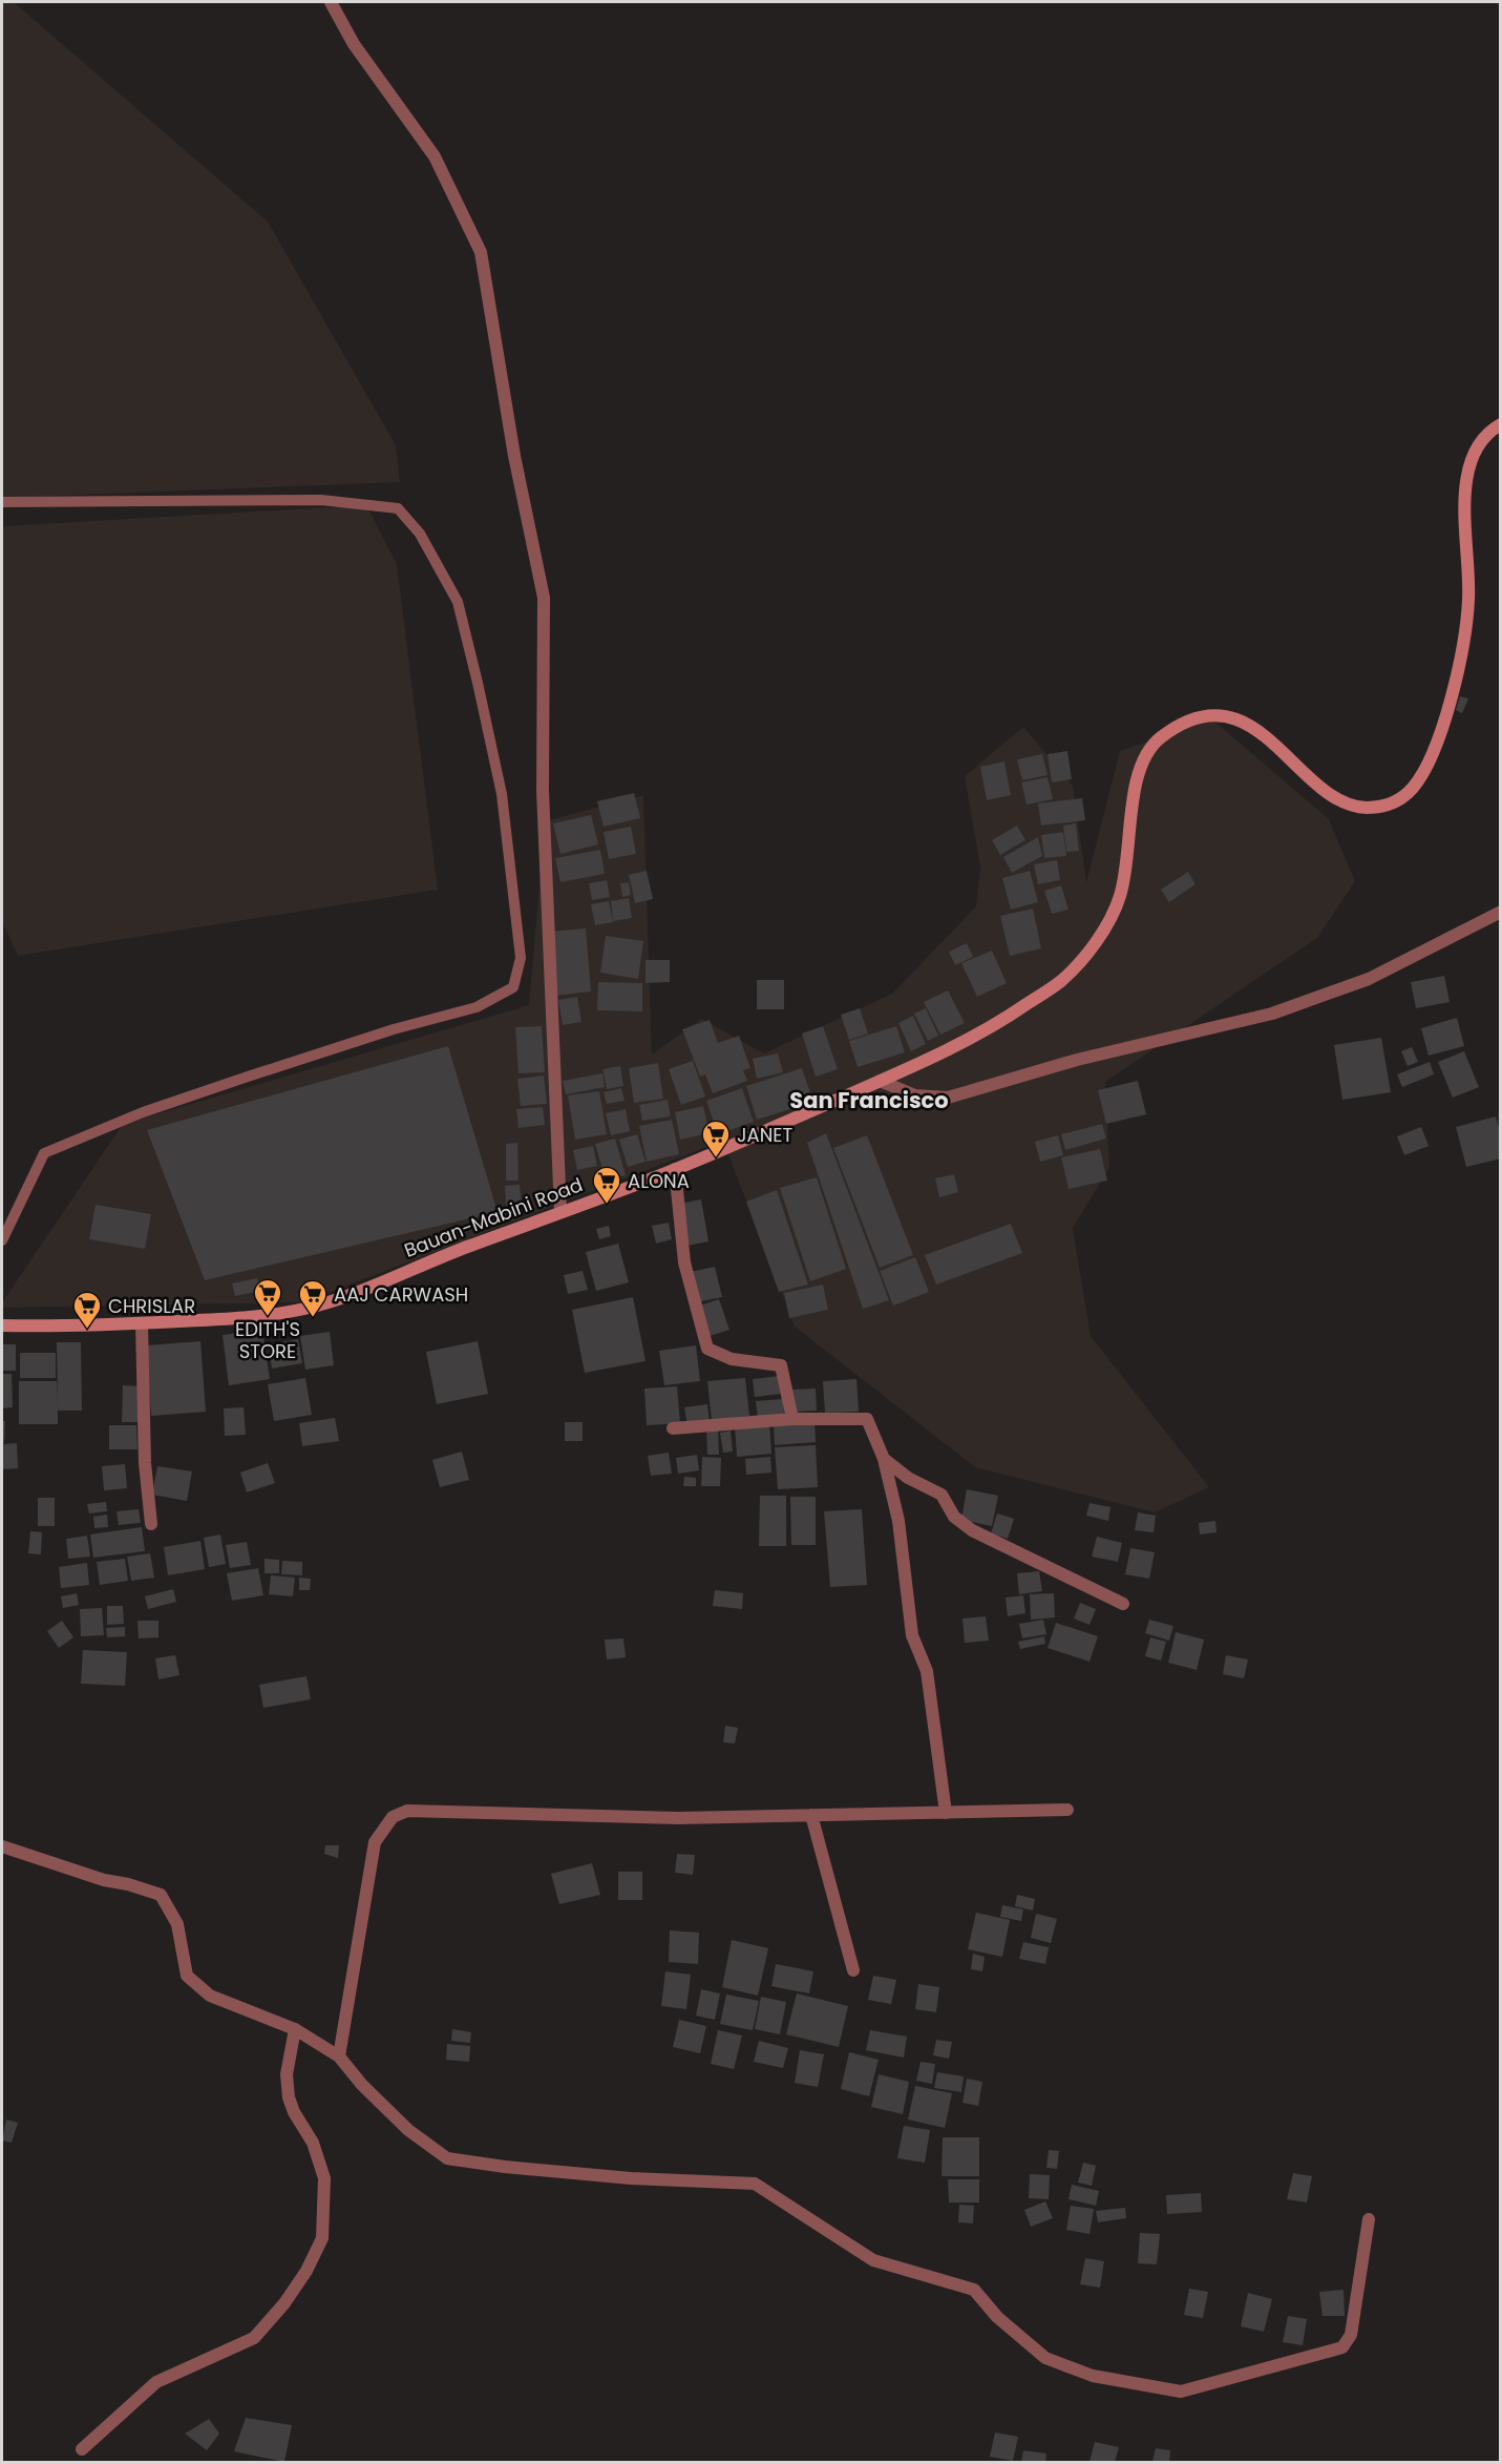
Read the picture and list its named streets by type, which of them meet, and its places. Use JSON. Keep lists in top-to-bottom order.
{
  "streets": {
    "main road": ["Bauan-Mabini Road"]
  },
  "districts": ["San Francisco"],
  "places": {
    "supermarket": [
      "JANET",
      "ALONA",
      "EDITH'S STORE",
      "AAJ CARWASH",
      "CHRISLAR"
    ]
  }
}
